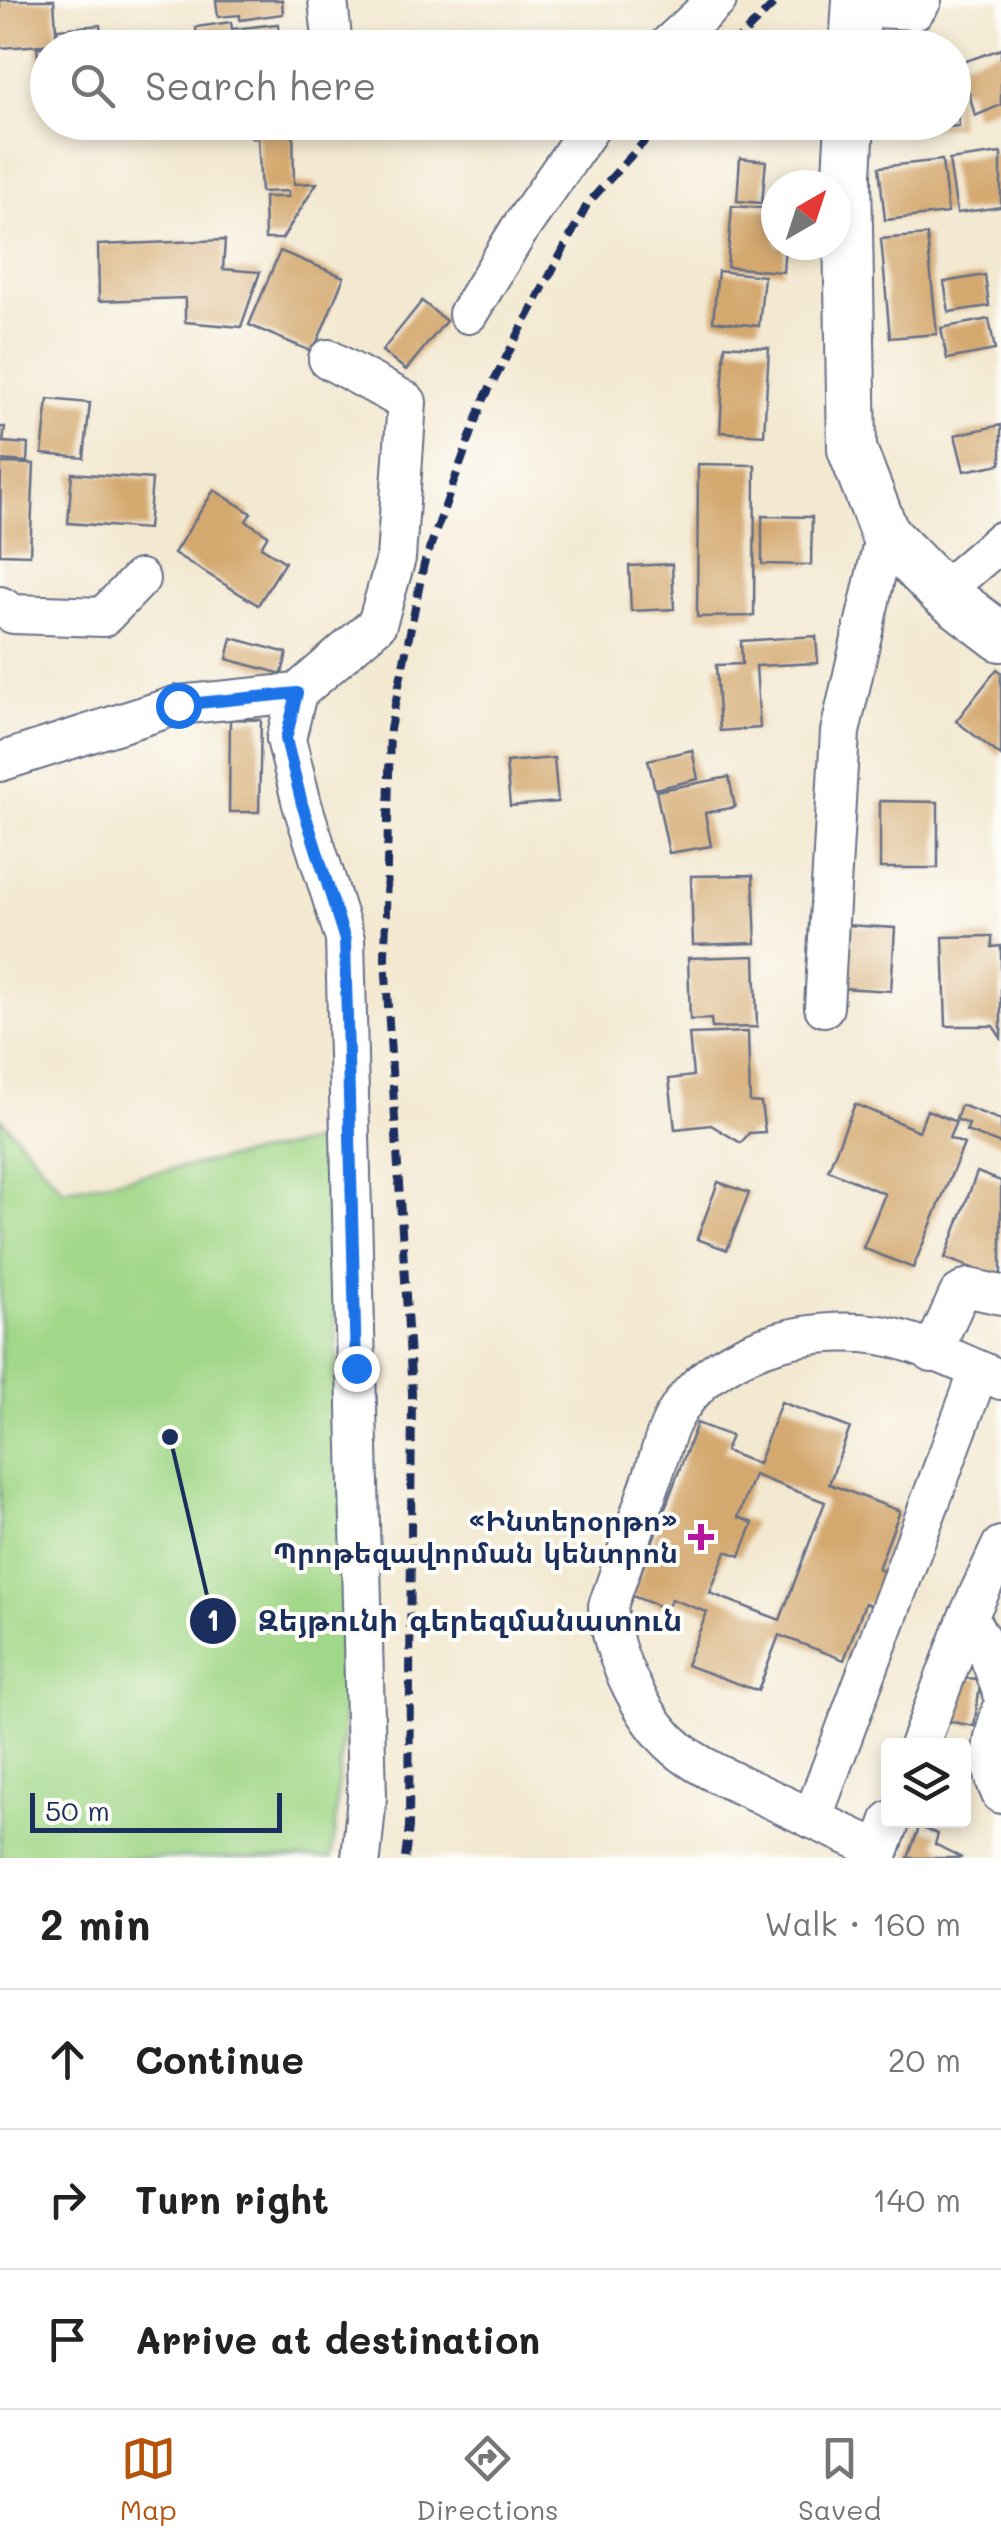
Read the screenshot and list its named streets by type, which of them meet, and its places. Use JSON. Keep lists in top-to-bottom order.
{
  "places": {
    "other": ["Զեյթունի գերեզմանատուն"],
    "health": ["«Ինտերօրթո» Պրոթեզավորման կենտրոն"]
  },
  "scale_bar": "50 m",
  "north": "top right",
  "page": {
    "search": "Search here",
    "scale": "50 m",
    "heading": ["2 min", "Walk · 160 m"],
    "list": [
      ["Continue", "20 m"],
      ["Turn right", "140 m"],
      "Arrive at destination"
    ],
    "nav": ["Map", "Directions", "Saved"]
  }
}
